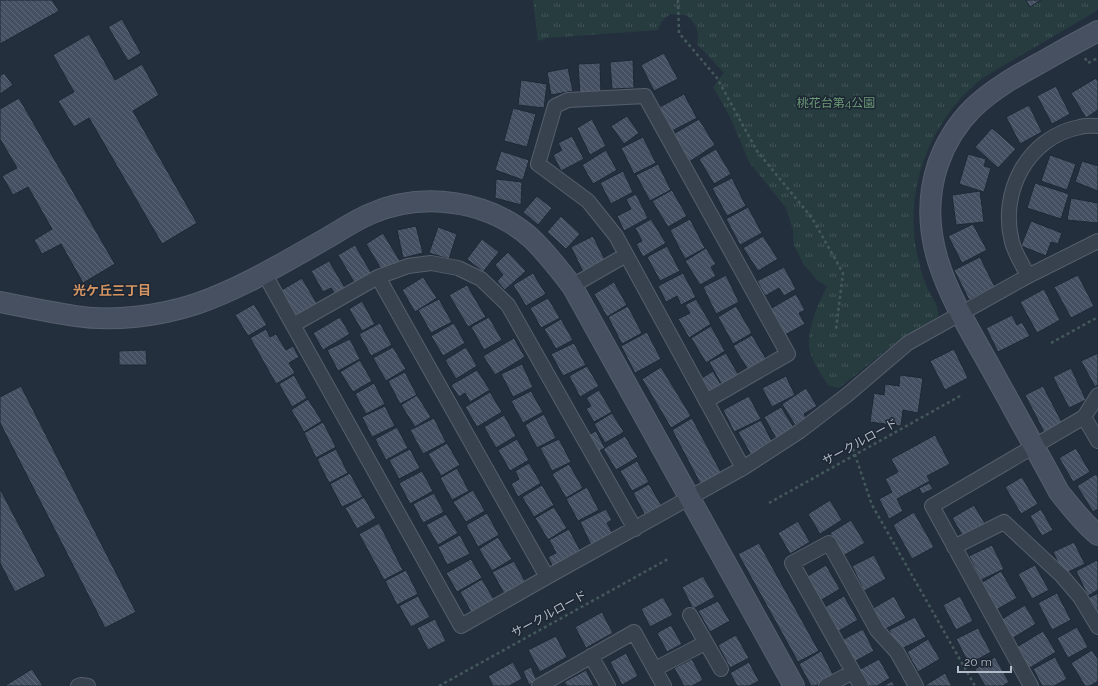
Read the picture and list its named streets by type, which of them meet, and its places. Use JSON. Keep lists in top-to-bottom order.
{
  "streets": {
    "path": ["サークルロード"]
  },
  "districts": ["光ケ丘三丁目"],
  "parks": ["桃花台第4公園"],
  "scale_bar": "20 m"
}
